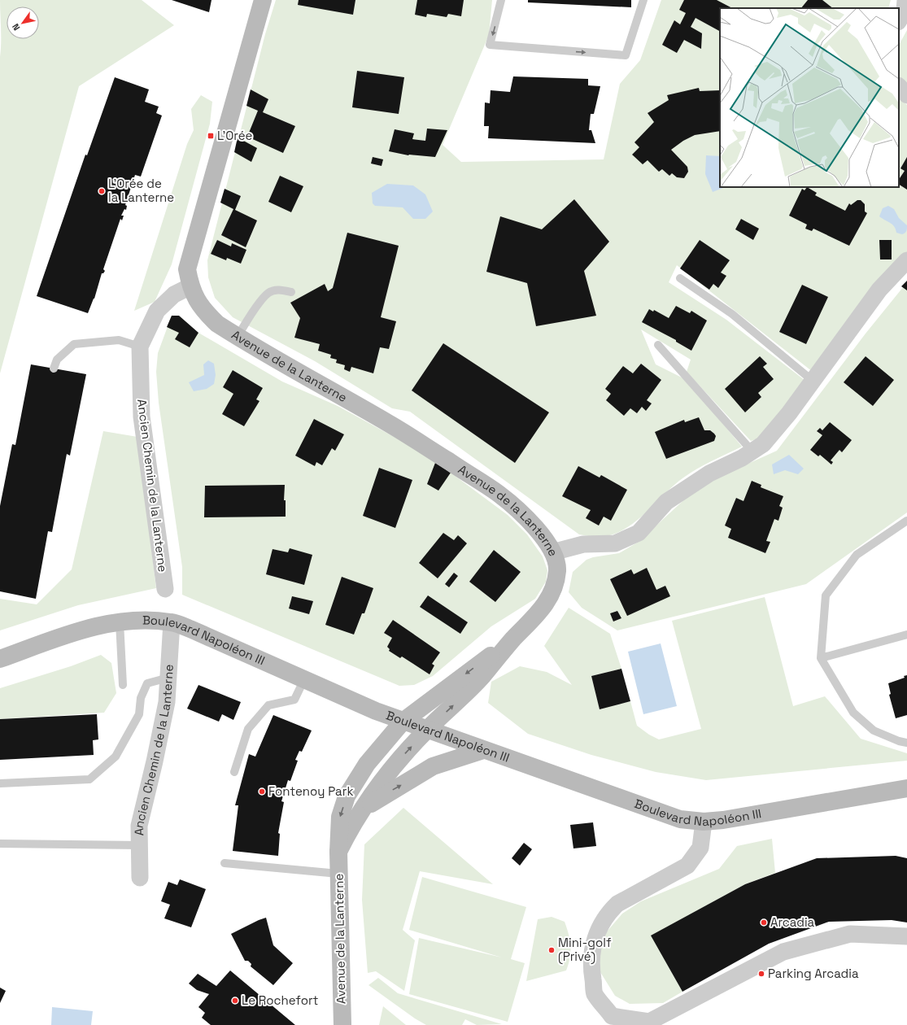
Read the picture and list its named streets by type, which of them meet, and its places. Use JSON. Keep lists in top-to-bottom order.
{
  "streets": {
    "main road": ["Avenue de la Lanterne", "Boulevard Napoléon III"],
    "street": ["Ancien Chemin de la Lanterne"]
  },
  "crossings": [
    ["Avenue de la Lanterne", "Ancien Chemin de la Lanterne"],
    ["Avenue de la Lanterne", "Boulevard Napoléon III"],
    ["Ancien Chemin de la Lanterne", "Boulevard Napoléon III"]
  ],
  "places": {
    "transit": ["L'Orée"],
    "other": [
      "L'Orée de la Lanterne",
      "Fontenoy Park",
      "Arcadia",
      "Mini-golf (Privé)",
      "Parking Arcadia",
      "Le Rochefort"
    ]
  },
  "north": "bottom left"
}
